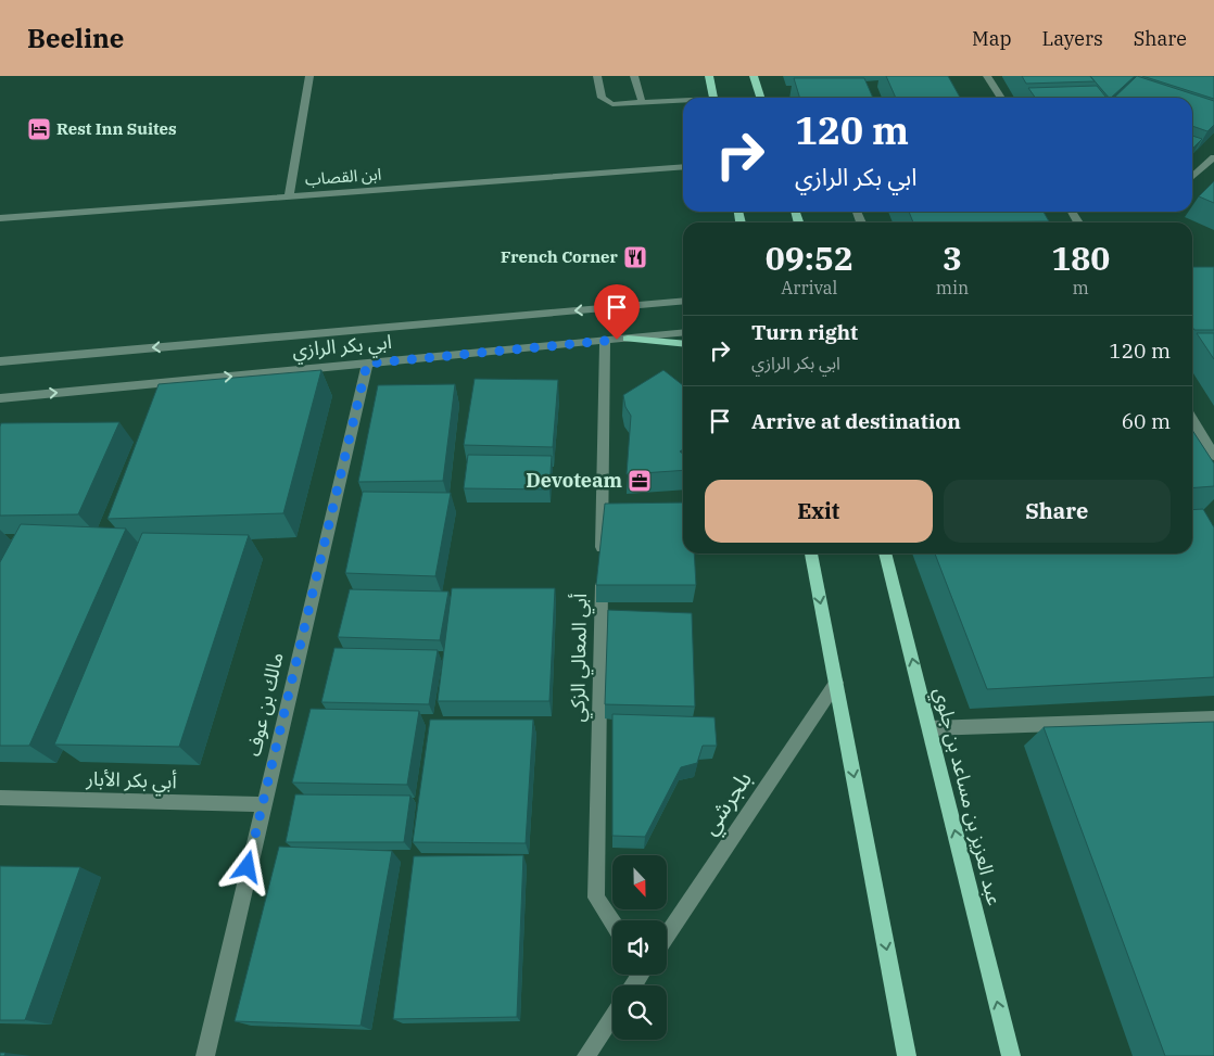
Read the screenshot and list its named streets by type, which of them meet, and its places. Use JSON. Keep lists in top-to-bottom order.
{
  "streets": {
    "main road": ["عبد العزيز بن مساعد بن جلوي"],
    "street": [
      "ابن القصاب",
      "ابي بكر الرازي",
      "أبي المعالي الزكي",
      "مالك بن عوف",
      "أبي بكر الأبار",
      "بلجرشي"
    ]
  },
  "crossings": [
    ["ابي بكر الرازي", "أبي المعالي الزكي"],
    ["ابي بكر الرازي", "مالك بن عوف"],
    ["مالك بن عوف", "أبي بكر الأبار"]
  ],
  "places": {
    "hotel": ["Rest Inn Suites"],
    "restaurant": ["French Corner"],
    "office": ["Devoteam"]
  },
  "north": "bottom",
  "page": {
    "header": "Beeline",
    "nav": ["Map", "Layers", "Share"],
    "turn": ["120 m", "ابي بكر الرازي"],
    "eta": [
      "09:52",
      "Arrival",
      "3",
      "min",
      "180",
      "m"
    ],
    "list": [
      {
        "name": "Turn right",
        "note": "ابي بكر الرازي",
        "value": "120 m"
      },
      {
        "name": "Arrive at destination",
        "value": "60 m"
      }
    ],
    "buttons": ["Exit", "Share"]
  }
}
